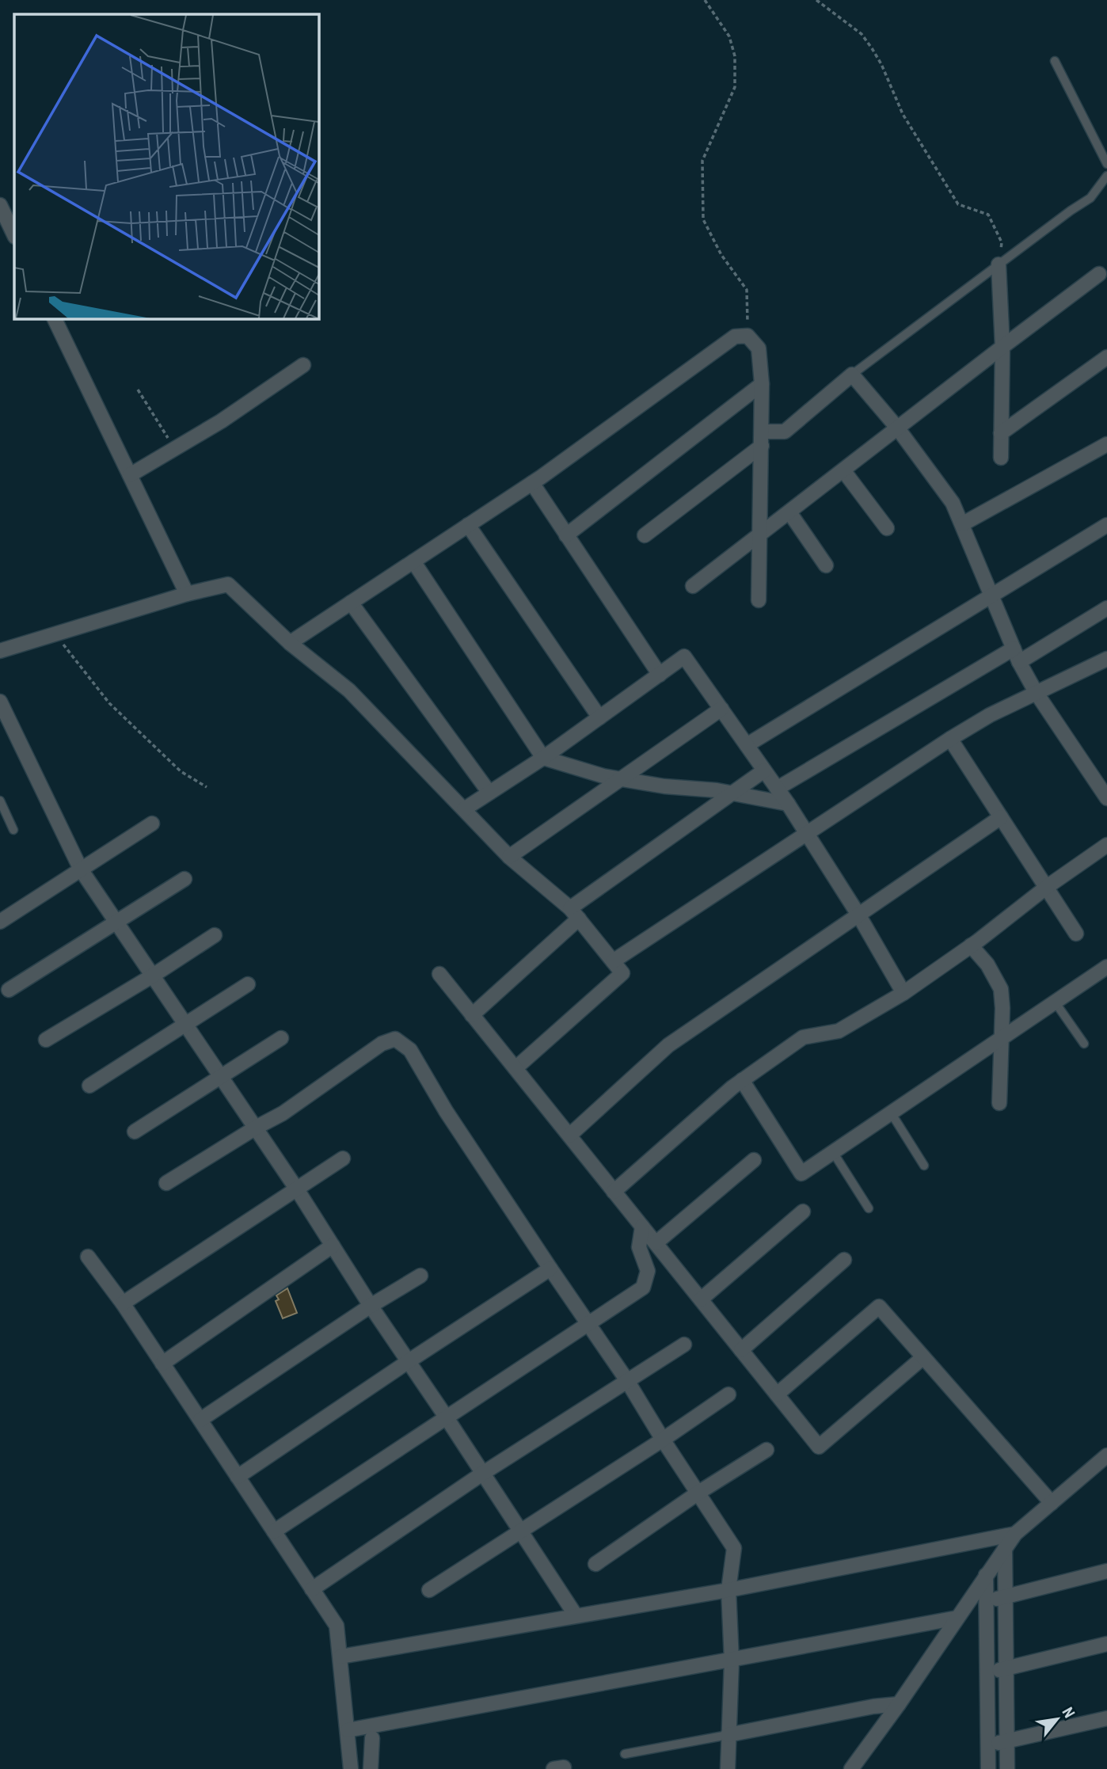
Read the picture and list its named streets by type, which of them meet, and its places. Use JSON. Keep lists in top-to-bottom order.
{
  "north": "top right"
}
